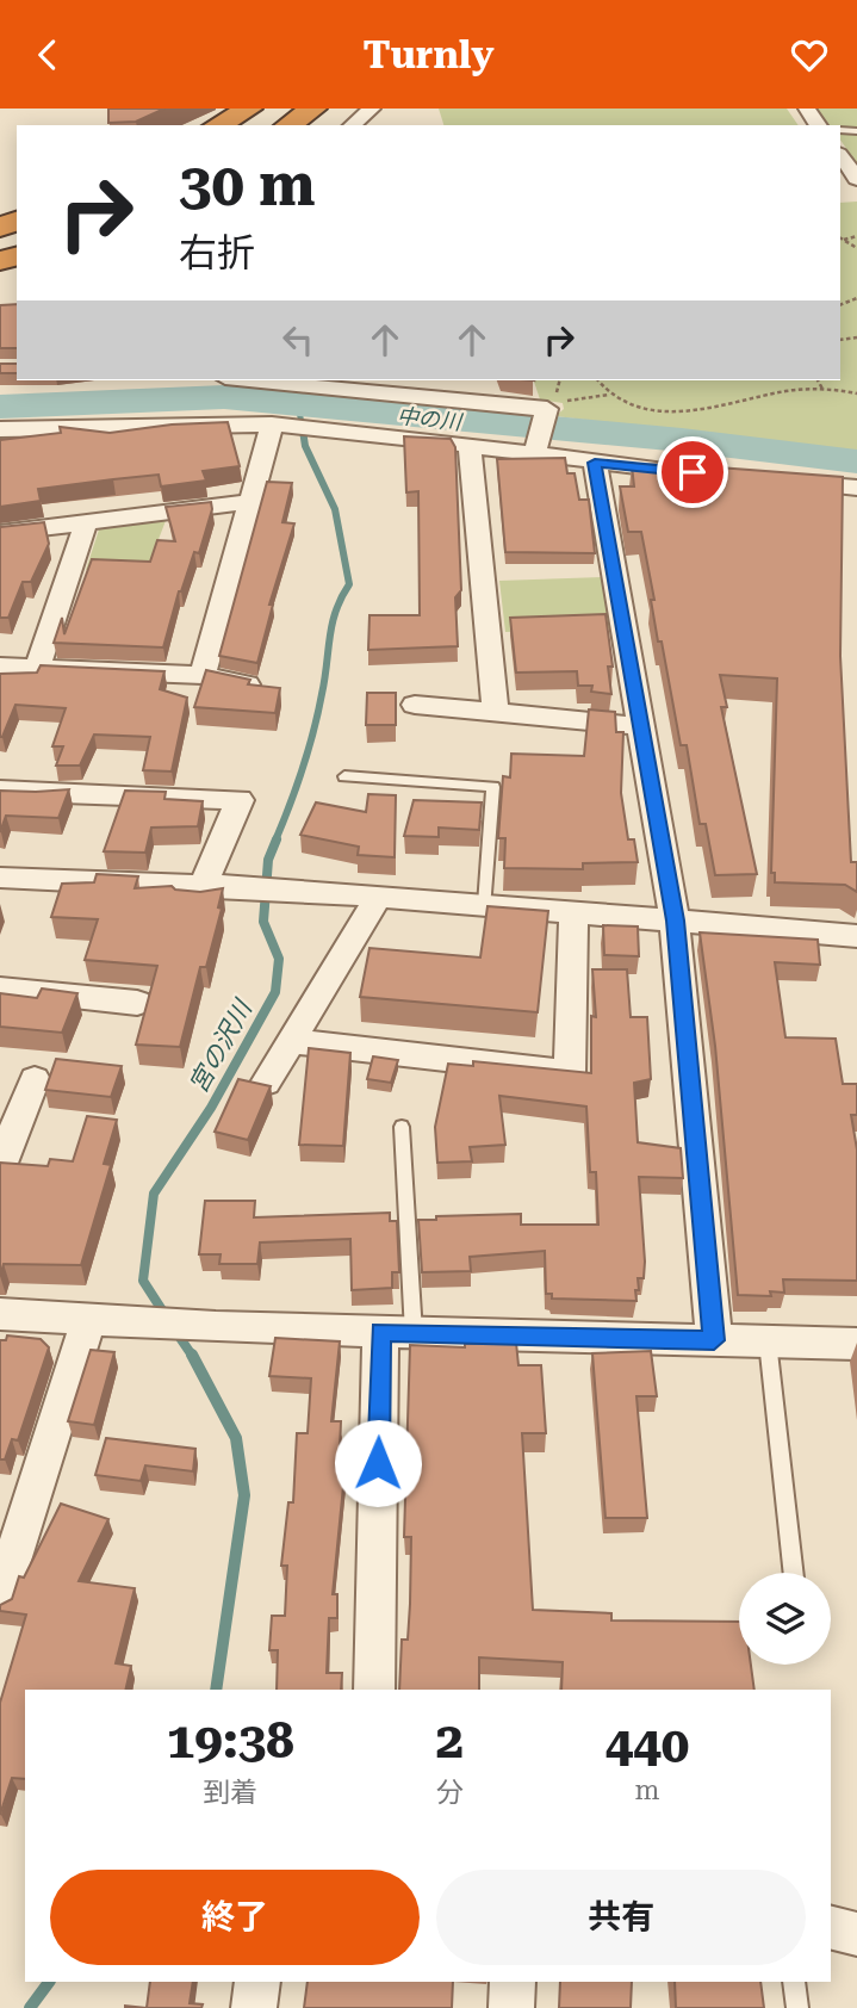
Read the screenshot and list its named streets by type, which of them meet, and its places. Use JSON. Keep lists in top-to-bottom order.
{
  "water": ["中の川", "宮の沢川"],
  "page": {
    "header": "Turnly",
    "turn": ["30 m", "右折"],
    "eta": [
      "19:38",
      "到着",
      "2",
      "分",
      "440",
      "m"
    ],
    "buttons": ["終了", "共有"]
  }
}
